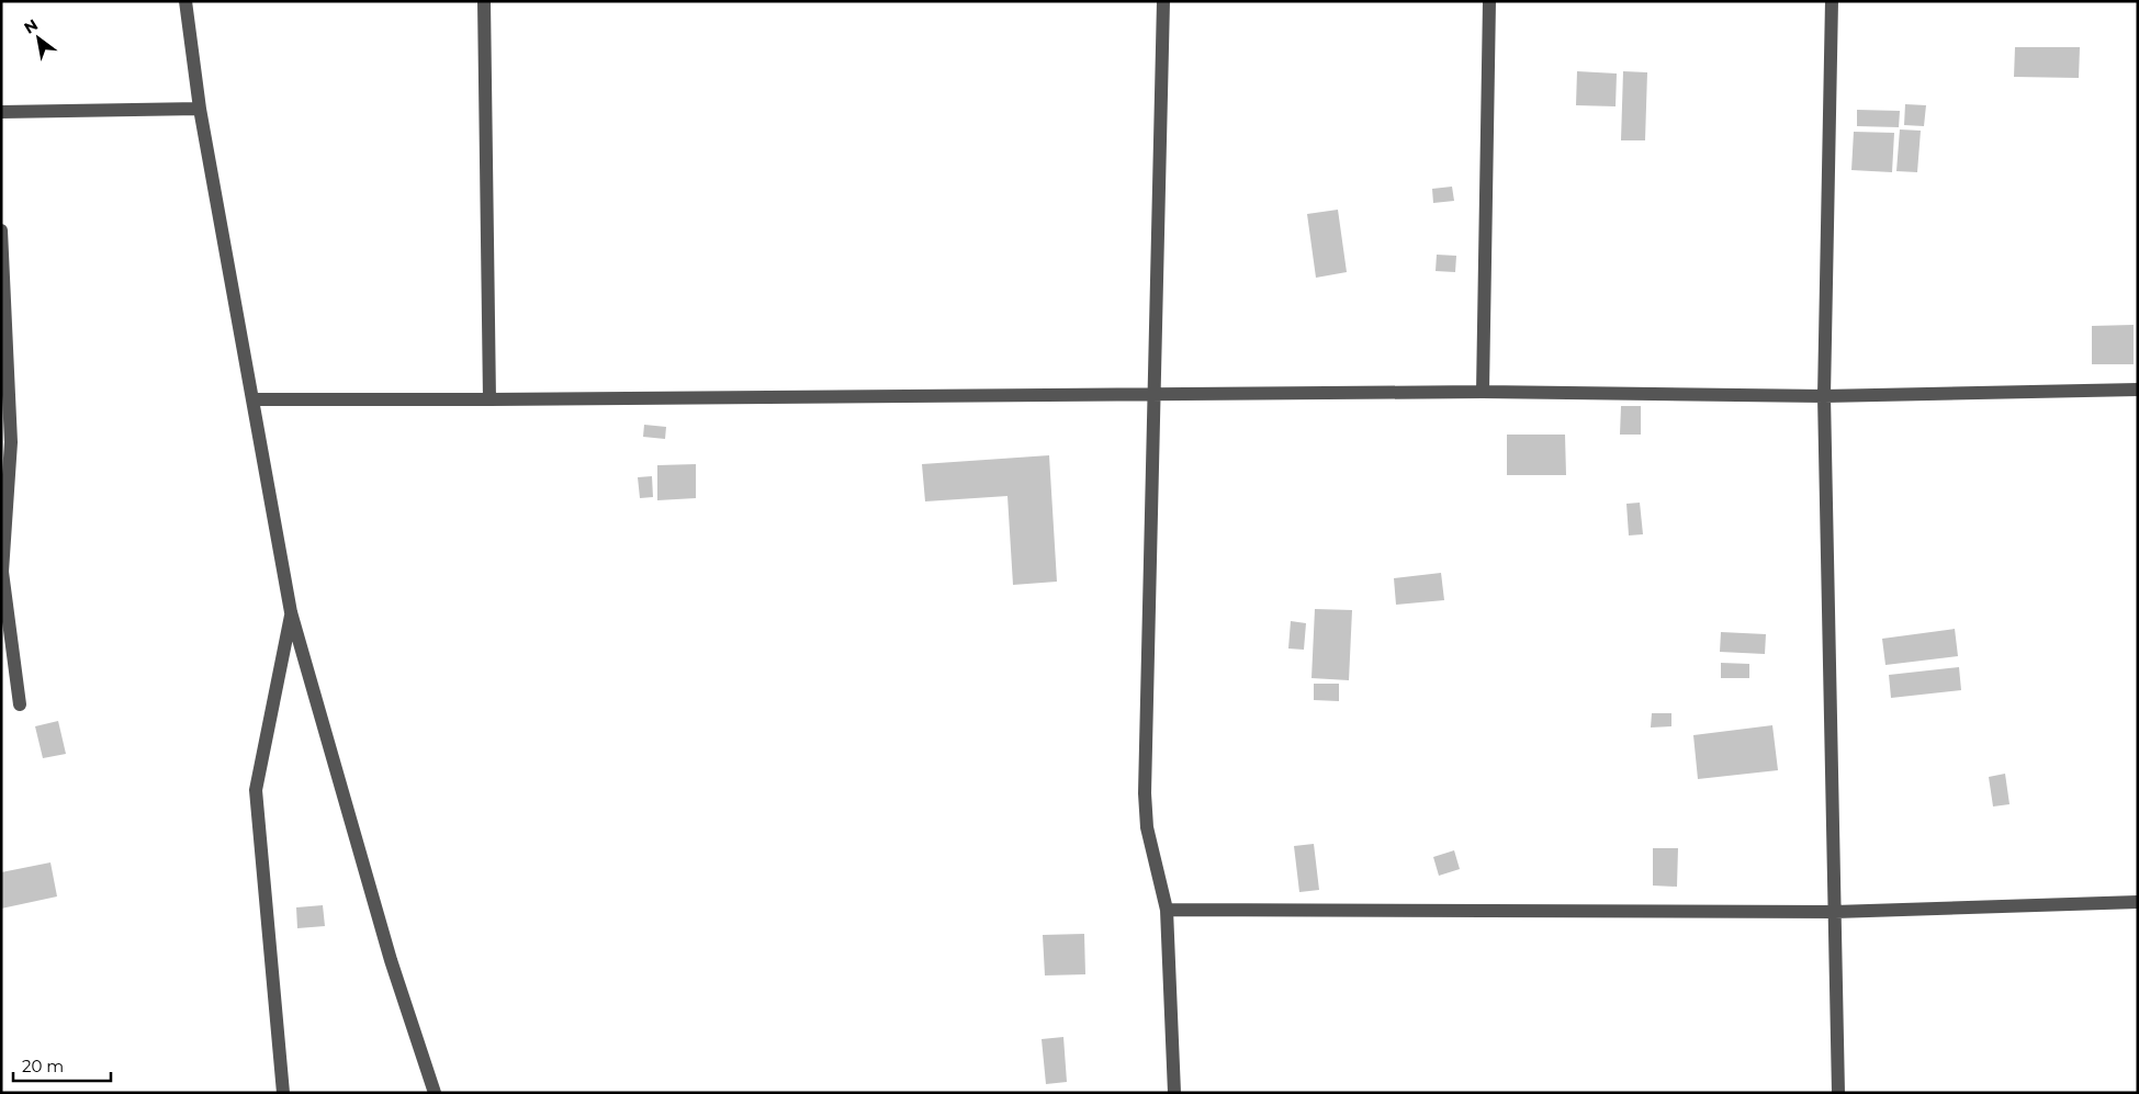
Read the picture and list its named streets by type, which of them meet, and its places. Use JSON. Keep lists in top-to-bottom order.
{
  "scale_bar": "20 m",
  "north": "top left"
}
